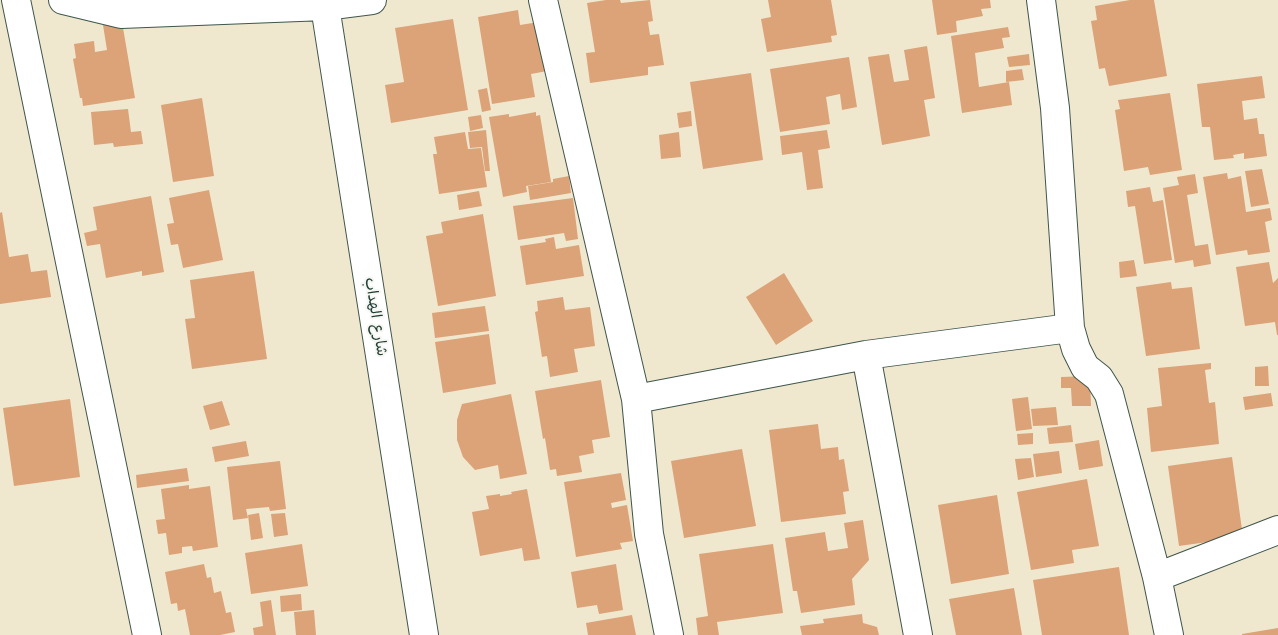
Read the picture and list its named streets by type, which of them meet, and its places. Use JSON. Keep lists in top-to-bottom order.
{
  "streets": {
    "street": ["شارع الهداب"]
  }
}
